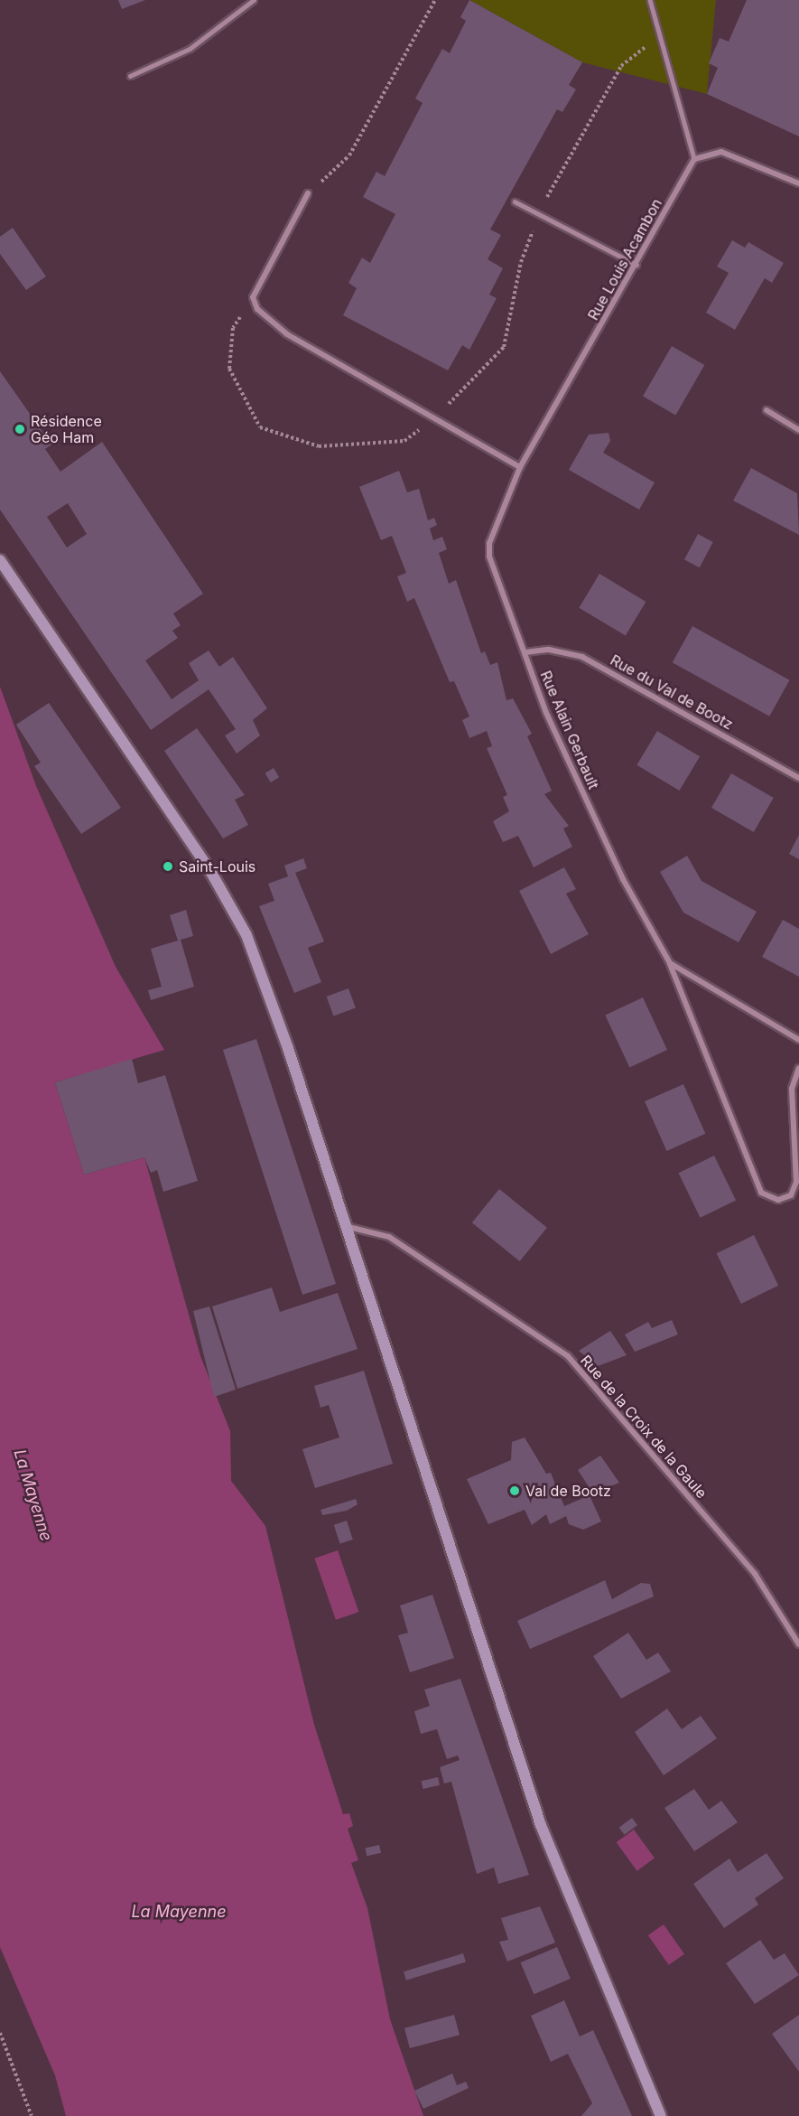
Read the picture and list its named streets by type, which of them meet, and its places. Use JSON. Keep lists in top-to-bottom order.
{
  "streets": {
    "street": [
      "Rue Louis Acambon",
      "Rue du Val de Bootz",
      "Rue Alain Gerbault",
      "Rue de la Croix de la Gaule"
    ]
  },
  "crossings": [
    ["Rue Louis Acambon", "Rue Alain Gerbault"],
    ["Rue du Val de Bootz", "Rue Alain Gerbault"]
  ],
  "water": ["La Mayenne"],
  "places": ["Résidence Géo Ham", "Saint-Louis", "Val de Bootz"]
}
